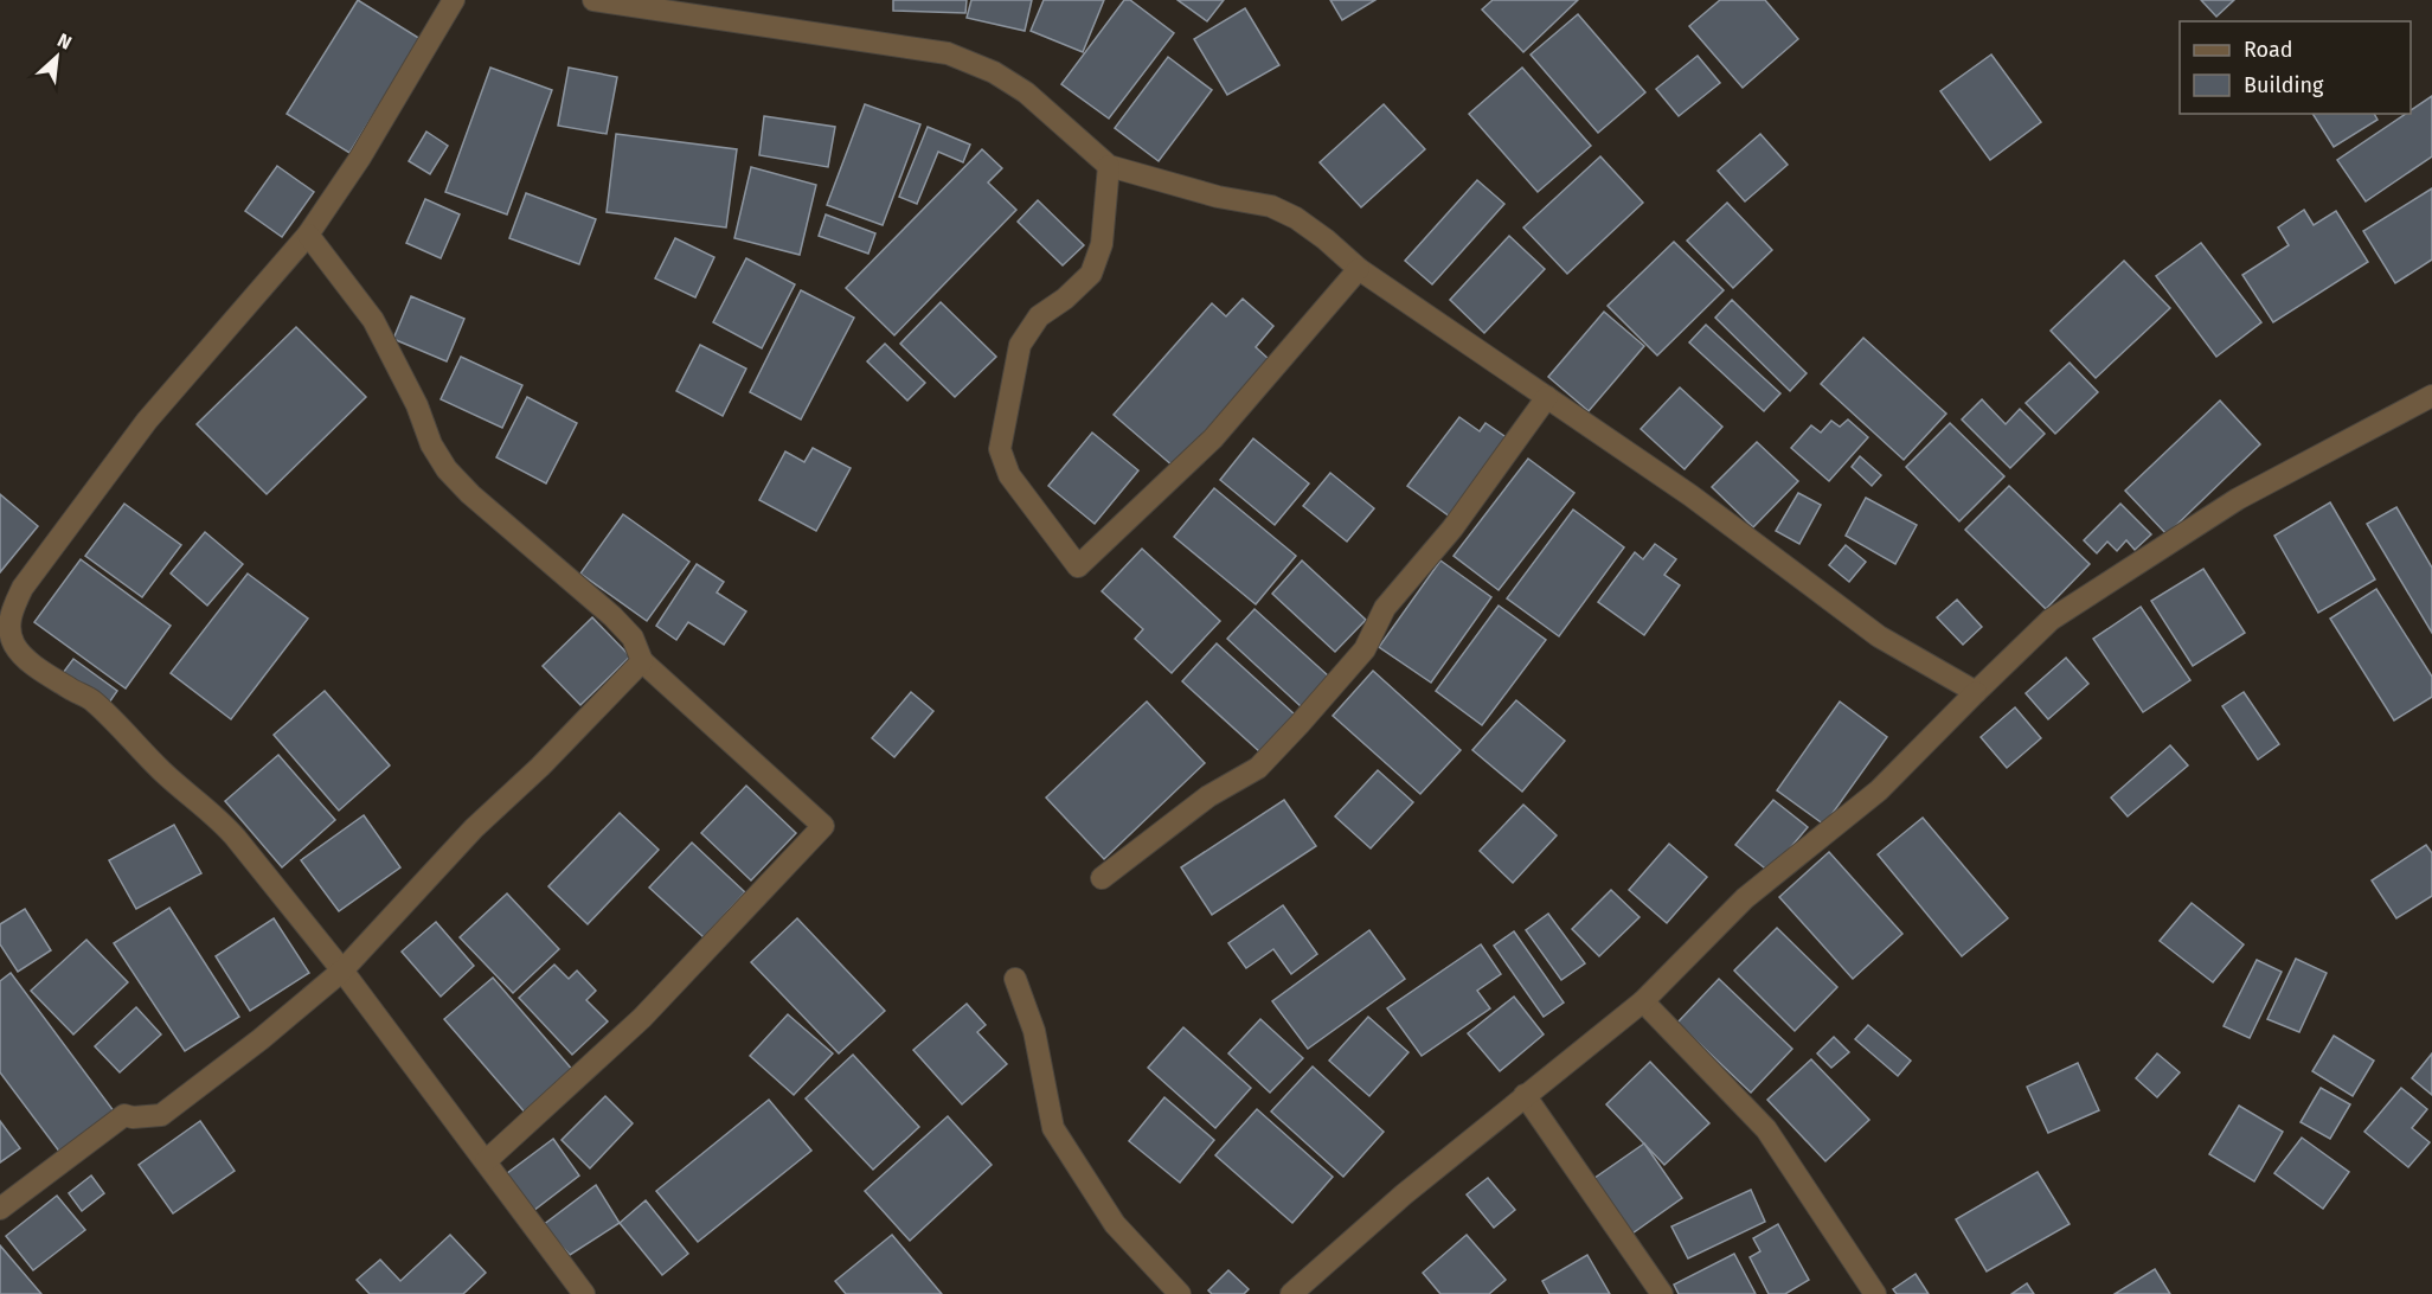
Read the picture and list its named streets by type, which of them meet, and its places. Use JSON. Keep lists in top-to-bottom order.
{
  "legend": ["Road", "Building"],
  "north": "top right"
}
